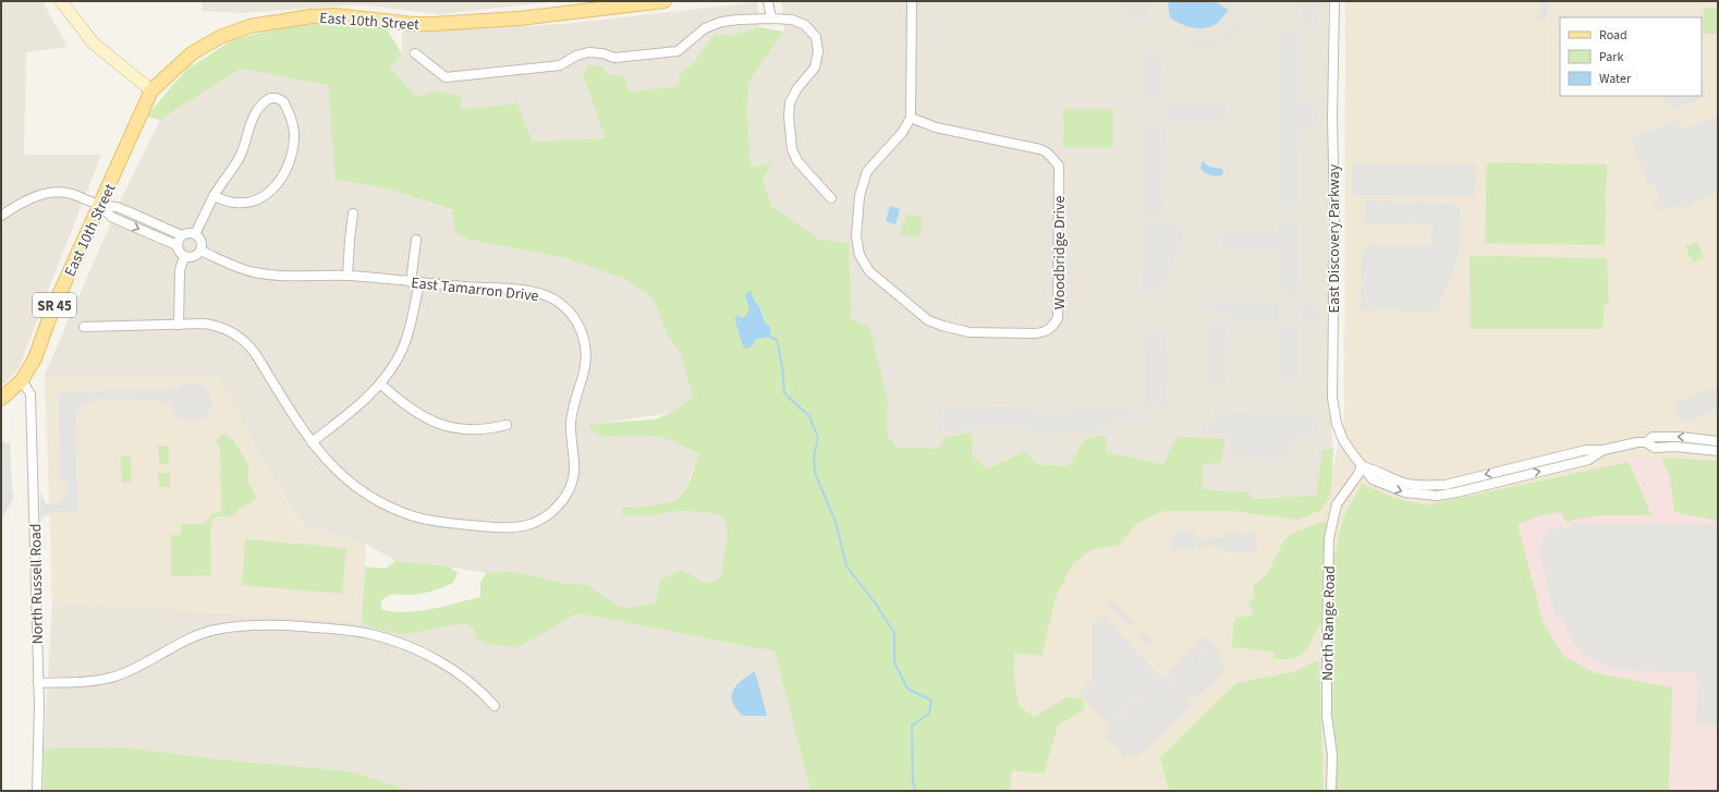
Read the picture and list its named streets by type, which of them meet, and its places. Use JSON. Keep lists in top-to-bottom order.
{
  "streets": {
    "main road": ["East 10th Street", "SR 45"],
    "street": [
      "East Discovery Parkway",
      "Woodbridge Drive",
      "East Tamarron Drive",
      "North Russell Road",
      "North Range Road"
    ]
  },
  "crossings": [
    ["East 10th Street", "North Russell Road"],
    ["East Discovery Parkway", "North Range Road"]
  ],
  "legend": ["Road", "Park", "Water"]
}
